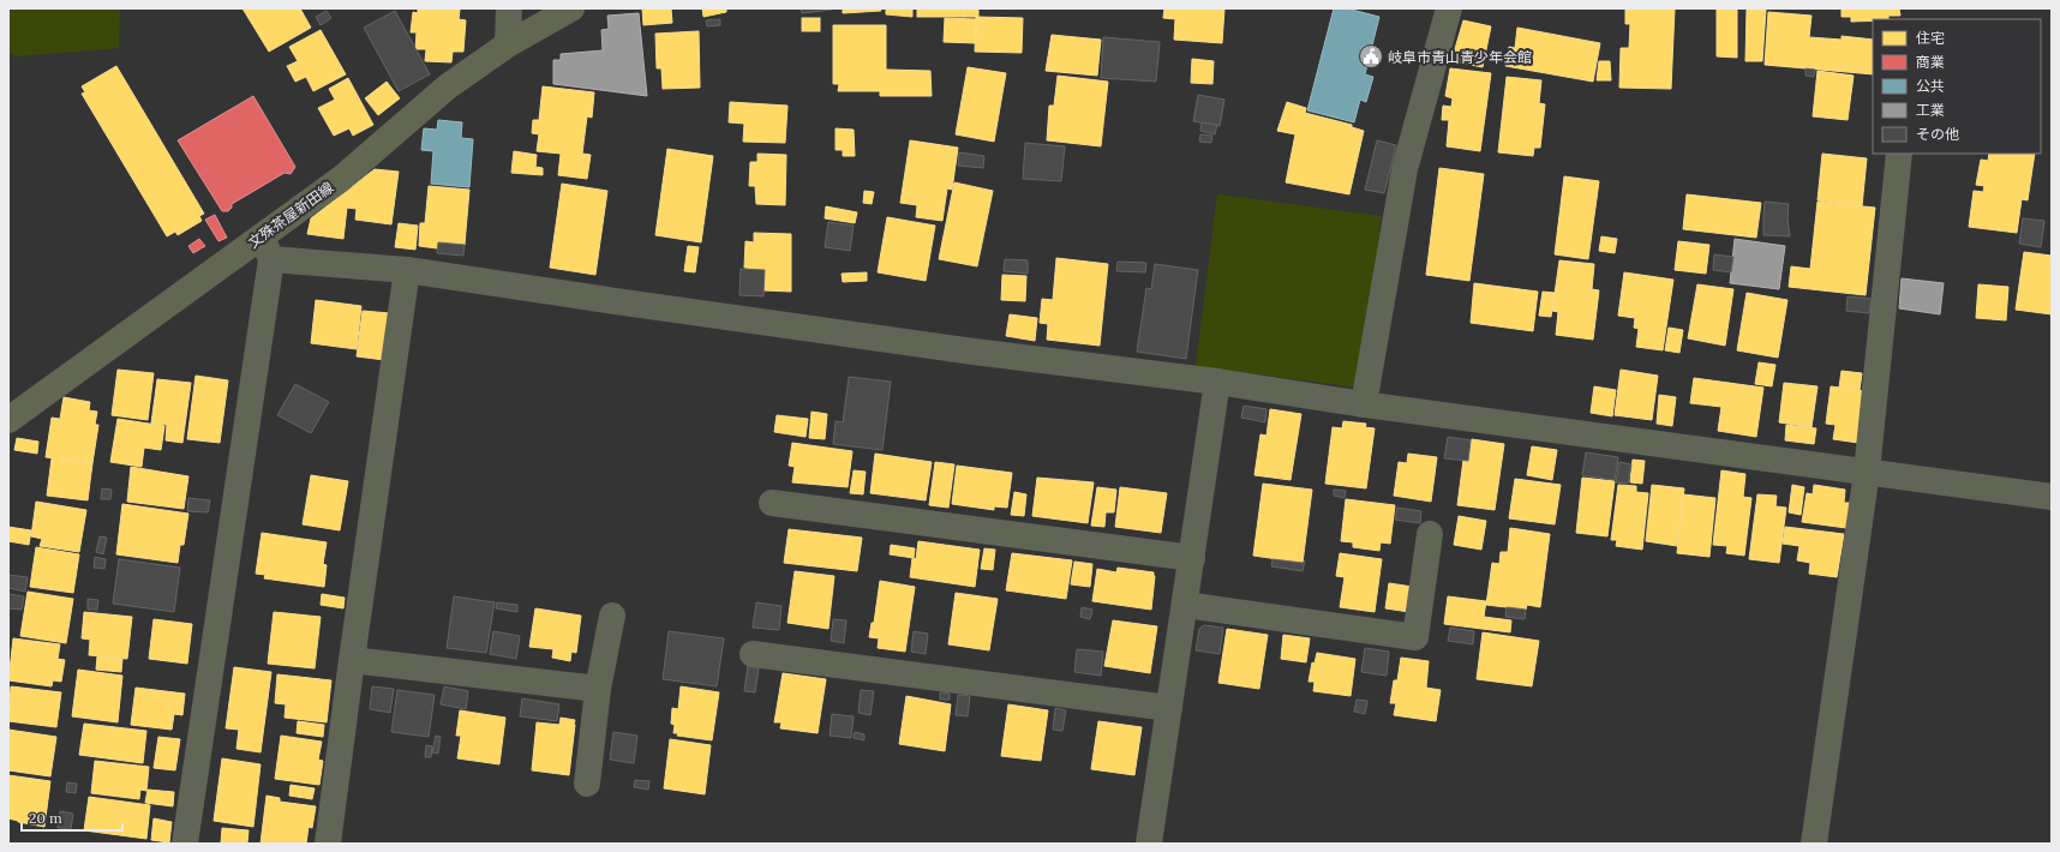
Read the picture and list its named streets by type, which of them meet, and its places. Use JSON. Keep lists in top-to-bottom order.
{
  "streets": {
    "main road": ["文殊茶屋新田線"]
  },
  "places": {
    "public building": ["岐阜市青山青少年会館"]
  },
  "legend": [
    "住宅",
    "商業",
    "公共",
    "工業",
    "その他"
  ],
  "scale_bar": "20 m"
}
